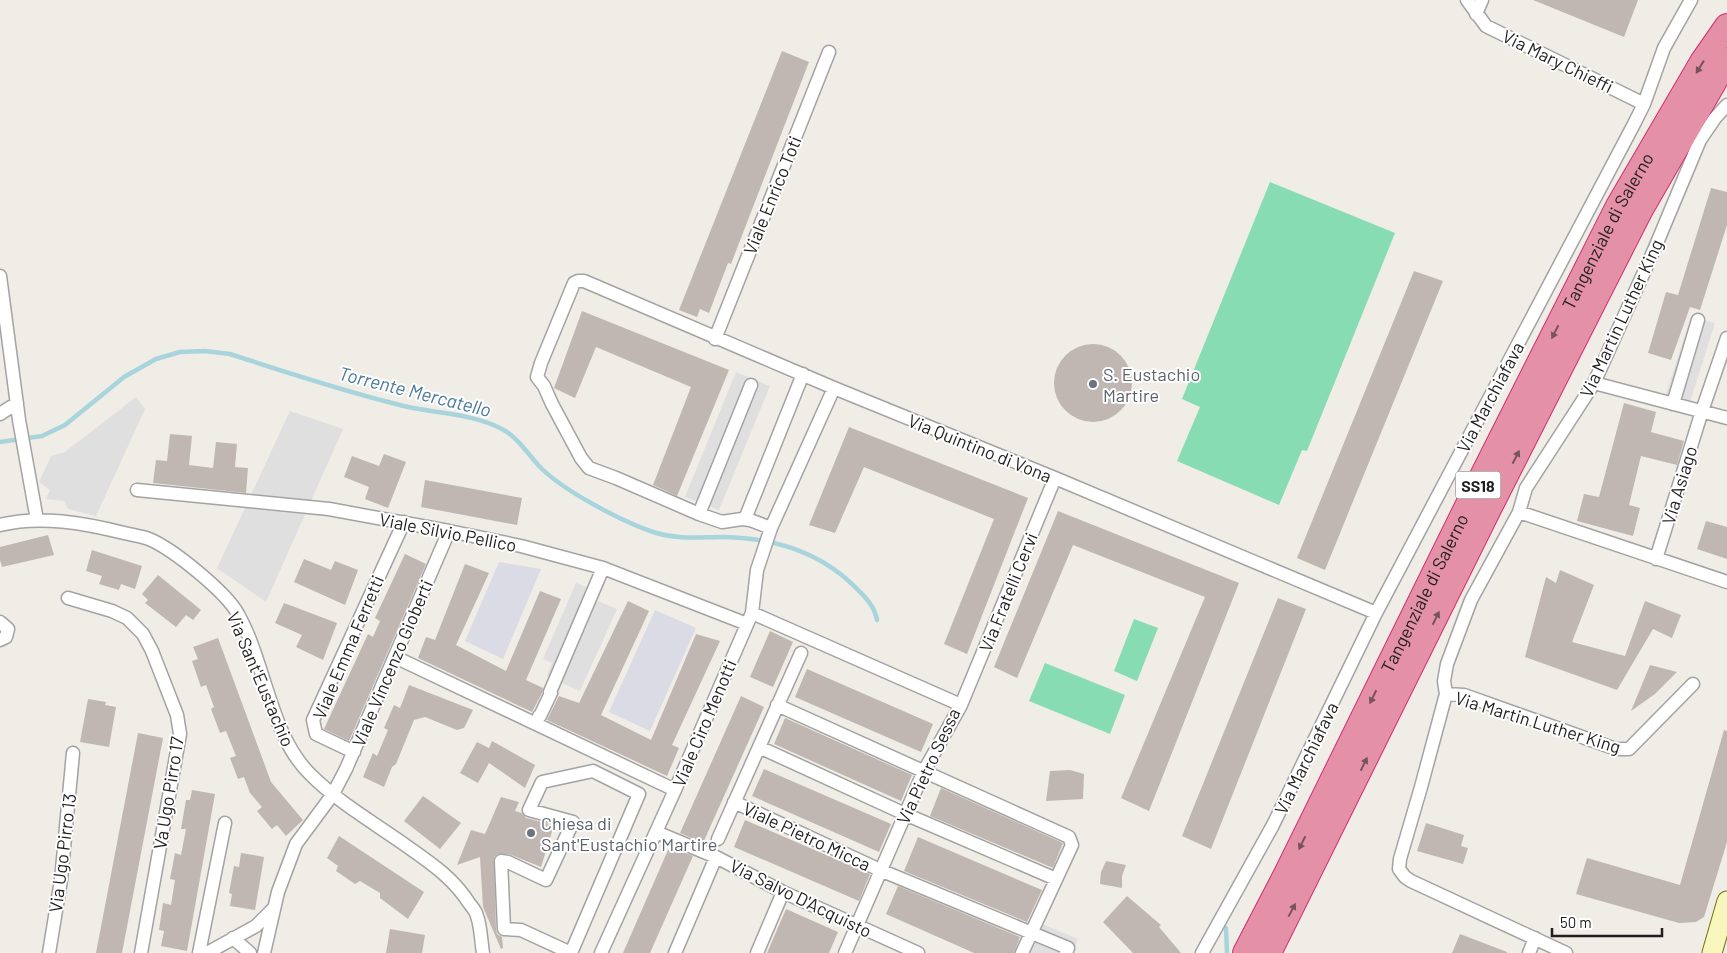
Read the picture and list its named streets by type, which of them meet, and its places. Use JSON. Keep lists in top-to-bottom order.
{
  "streets": {
    "highway": ["Tangenziale di Salerno", "SS18"],
    "street": [
      "Via Mary Chieffi",
      "Viale Enrico Toti",
      "Via Martin Luther King",
      "Via Marchiafava",
      "Via Quintino di Vona",
      "Via Asiago",
      "Viale Silvio Pellico",
      "Via Fratelli Cervi",
      "Viale Emma Ferretti",
      "Viale Vincenzo Gioberti",
      "Via Sant'Eustachio",
      "Viale Ciro Menotti",
      "Via Pietro Sessa",
      "Va Ugo Pirro 17",
      "Viale Pietro Micca",
      "Via Ugo Pirro 13",
      "Via Salvo D'Acquisto"
    ]
  },
  "crossings": [
    ["Via Mary Chieffi", "Via Marchiafava"],
    ["Viale Enrico Toti", "Via Quintino di Vona"],
    ["Via Marchiafava", "Via Quintino di Vona"],
    ["Via Quintino di Vona", "Via Fratelli Cervi"],
    ["Via Quintino di Vona", "Viale Ciro Menotti"],
    ["Viale Silvio Pellico", "Viale Emma Ferretti"],
    ["Viale Silvio Pellico", "Viale Vincenzo Gioberti"],
    ["Viale Silvio Pellico", "Viale Ciro Menotti"],
    ["Viale Silvio Pellico", "Via Pietro Sessa"],
    ["Via Fratelli Cervi", "Via Pietro Sessa"],
    ["Viale Emma Ferretti", "Viale Vincenzo Gioberti"],
    ["Viale Vincenzo Gioberti", "Via Sant'Eustachio"],
    ["Viale Ciro Menotti", "Via Pietro Sessa"],
    ["Viale Ciro Menotti", "Via Salvo D'Acquisto"],
    ["Via Pietro Sessa", "Viale Pietro Micca"],
    ["Via Pietro Sessa", "Via Salvo D'Acquisto"]
  ],
  "water": ["Torrente Mercatello"],
  "places": ["S. Eustachio Martire", "Chiesa di Sant'Eustachio Martire"],
  "scale_bar": "50 m"
}
